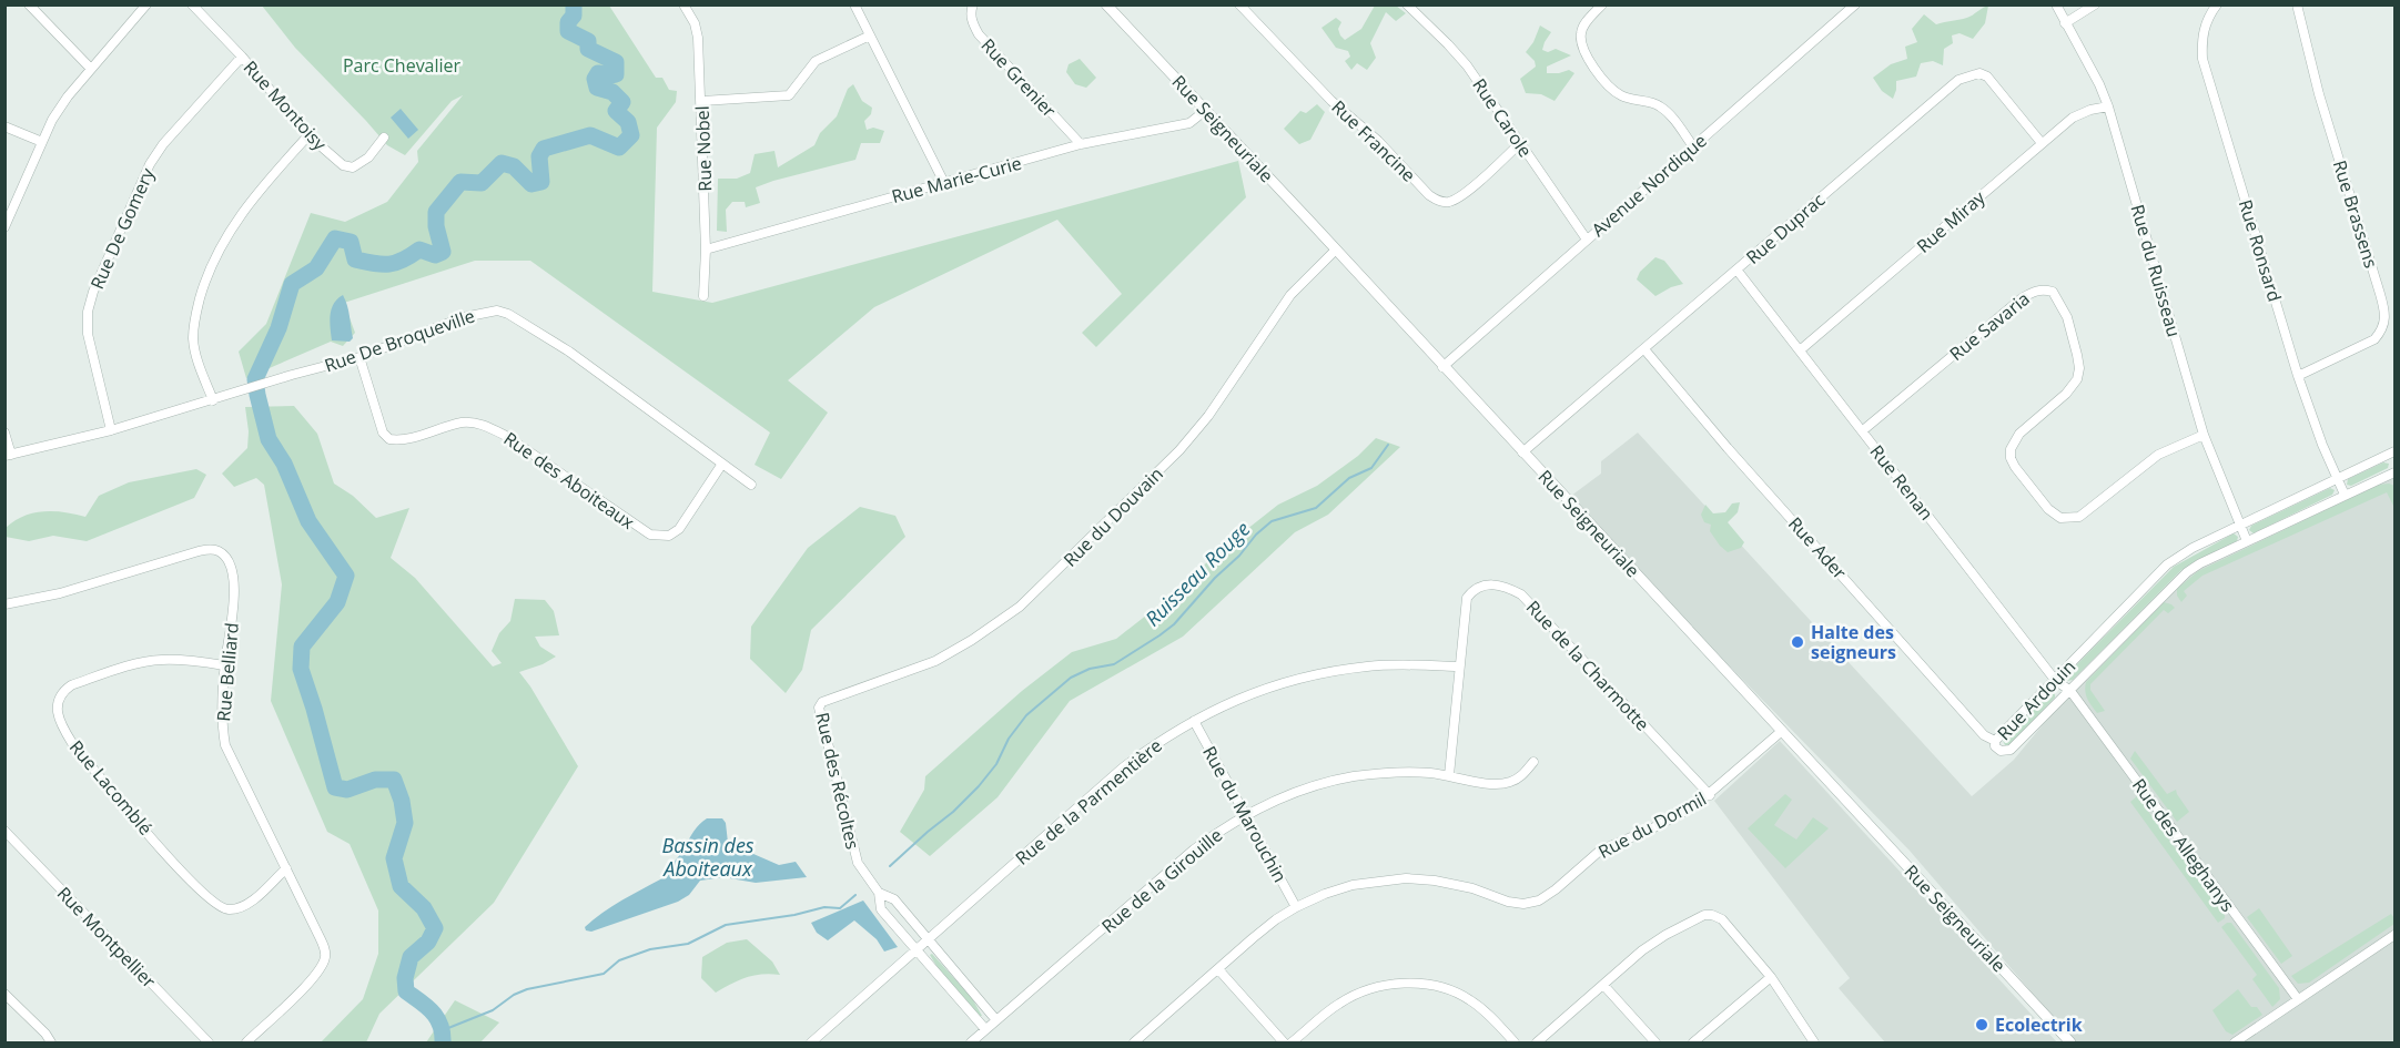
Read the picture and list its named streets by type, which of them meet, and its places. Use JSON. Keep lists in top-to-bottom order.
{
  "streets": {
    "street": [
      "Rue Grenier",
      "Rue Montoisy",
      "Rue Carole",
      "Rue Seigneuriale",
      "Rue Francine",
      "Rue Nobel",
      "Rue Marie-Curie",
      "Avenue Nordique",
      "Rue Brassens",
      "Rue Miray",
      "Rue De Gomery",
      "Rue Duprac",
      "Rue Ronsard",
      "Rue du Ruisseau",
      "Rue Savaria",
      "Rue De Broqueville",
      "Rue des Aboiteaux",
      "Rue Renan",
      "Rue du Douvain",
      "Rue Ader",
      "Rue de la Charmotte",
      "Rue Belliard",
      "Rue Ardouin",
      "Rue des Récoltes",
      "Rue Lacomblé",
      "Rue de la Parmentière",
      "Rue du Marouchin",
      "Rue du Dormil",
      "Rue des Alleghanys",
      "Rue de la Girouille",
      "Rue Montpellier"
    ]
  },
  "crossings": [
    ["Rue Grenier", "Rue Marie-Curie"],
    ["Rue Montoisy", "Rue De Gomery"],
    ["Rue Carole", "Rue Francine"],
    ["Rue Carole", "Avenue Nordique"],
    ["Rue Seigneuriale", "Rue Marie-Curie"],
    ["Rue Seigneuriale", "Avenue Nordique"],
    ["Rue Seigneuriale", "Rue Duprac"],
    ["Rue Seigneuriale", "Rue du Douvain"],
    ["Rue Seigneuriale", "Rue du Dormil"],
    ["Rue Nobel", "Rue Marie-Curie"],
    ["Rue Brassens", "Rue Ronsard"],
    ["Rue Miray", "Rue Duprac"],
    ["Rue Miray", "Rue du Ruisseau"],
    ["Rue Miray", "Rue Renan"],
    ["Rue De Gomery", "Rue De Broqueville"],
    ["Rue Duprac", "Rue Renan"],
    ["Rue Duprac", "Rue Ader"],
    ["Rue Ronsard", "Rue Ardouin"],
    ["Rue du Ruisseau", "Rue Savaria"],
    ["Rue du Ruisseau", "Rue Ardouin"],
    ["Rue Savaria", "Rue Renan"],
    ["Rue De Broqueville", "Rue des Aboiteaux"],
    ["Rue Renan", "Rue Ardouin"],
    ["Rue Renan", "Rue des Alleghanys"],
    ["Rue du Douvain", "Rue des Récoltes"],
    ["Rue Ader", "Rue Ardouin"],
    ["Rue de la Charmotte", "Rue de la Parmentière"],
    ["Rue de la Charmotte", "Rue du Dormil"],
    ["Rue de la Charmotte", "Rue de la Girouille"],
    ["Rue Belliard", "Rue Lacomblé"],
    ["Rue Ardouin", "Rue des Alleghanys"],
    ["Rue des Récoltes", "Rue de la Parmentière"],
    ["Rue des Récoltes", "Rue de la Girouille"],
    ["Rue de la Parmentière", "Rue du Marouchin"],
    ["Rue du Marouchin", "Rue du Dormil"],
    ["Rue du Marouchin", "Rue de la Girouille"]
  ],
  "water": ["Ruisseau Rouge", "Bassin des Aboiteaux"],
  "parks": ["Parc Chevalier"],
  "places": ["Halte des seigneurs", "Ecolectrik"]
}
